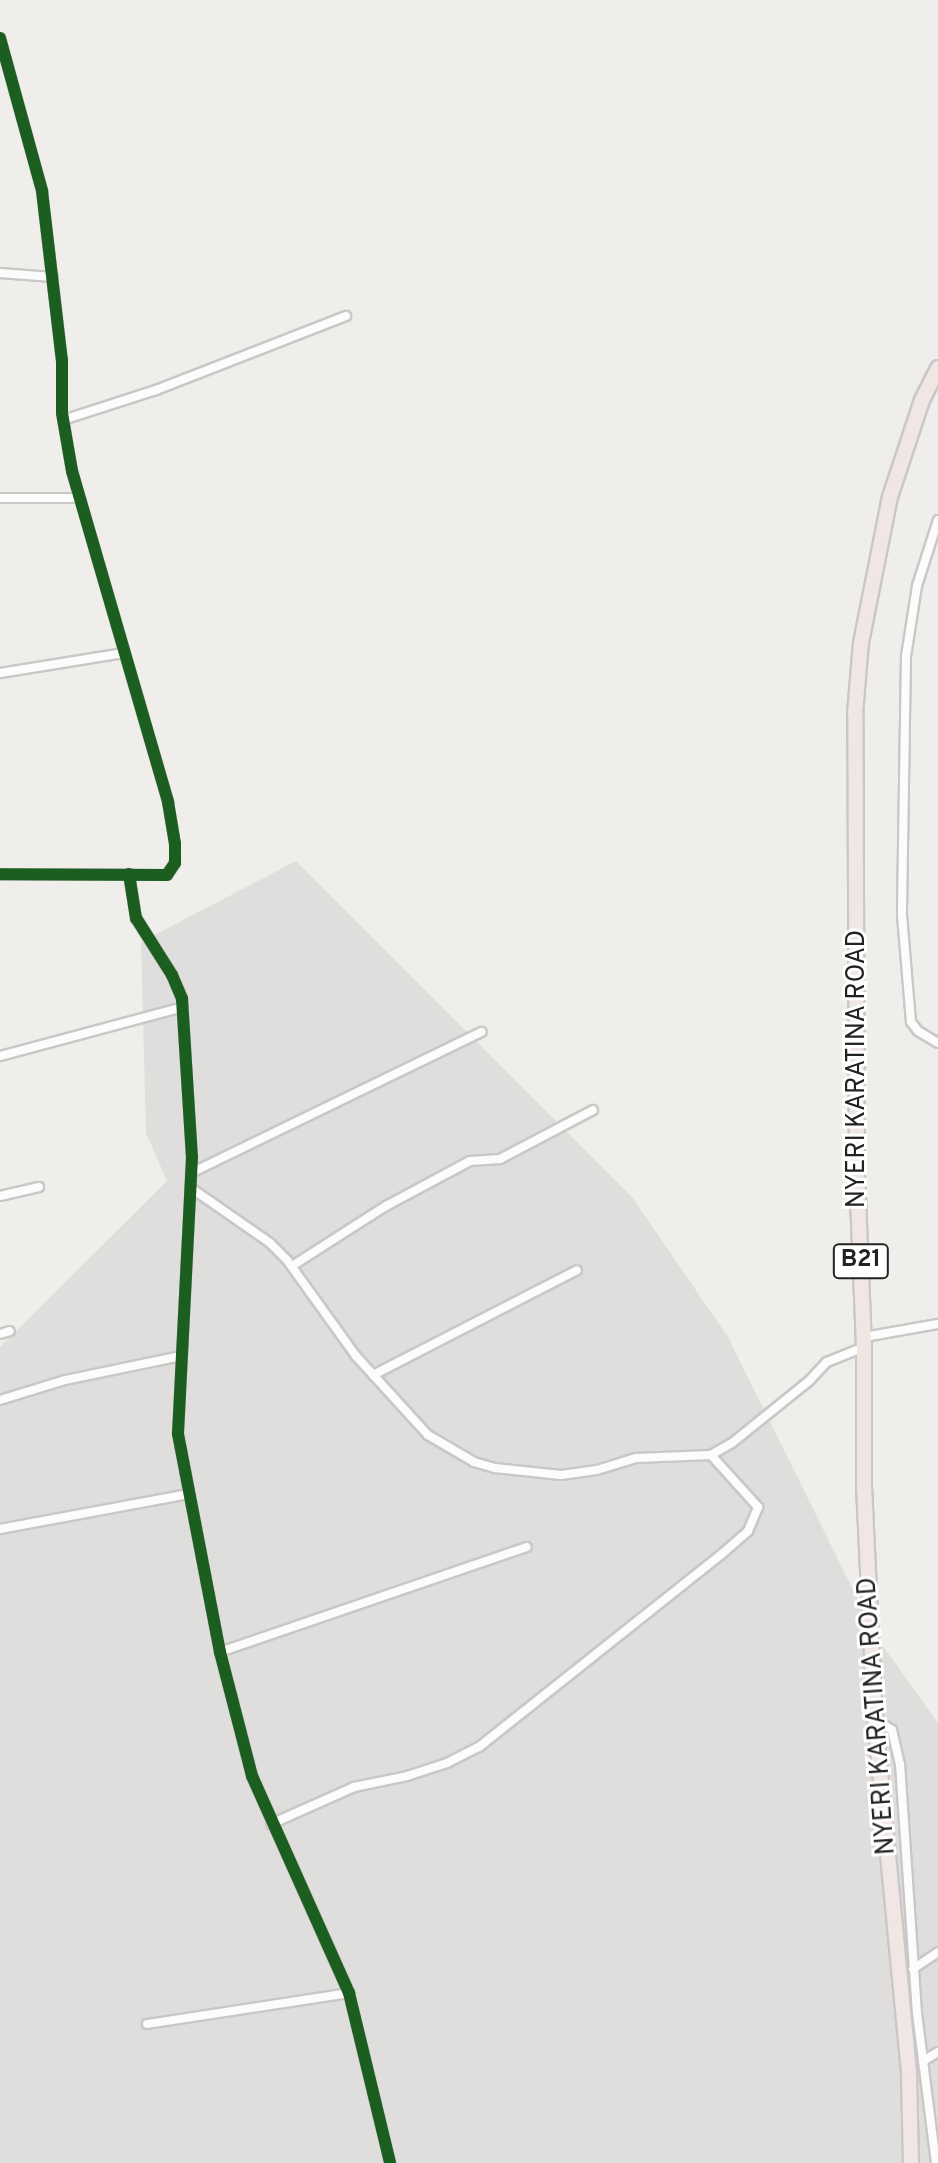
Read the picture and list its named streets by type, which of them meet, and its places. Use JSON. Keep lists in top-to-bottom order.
{
  "streets": {
    "highway": ["NYERI KARATINA ROAD", "B21"]
  }
}
